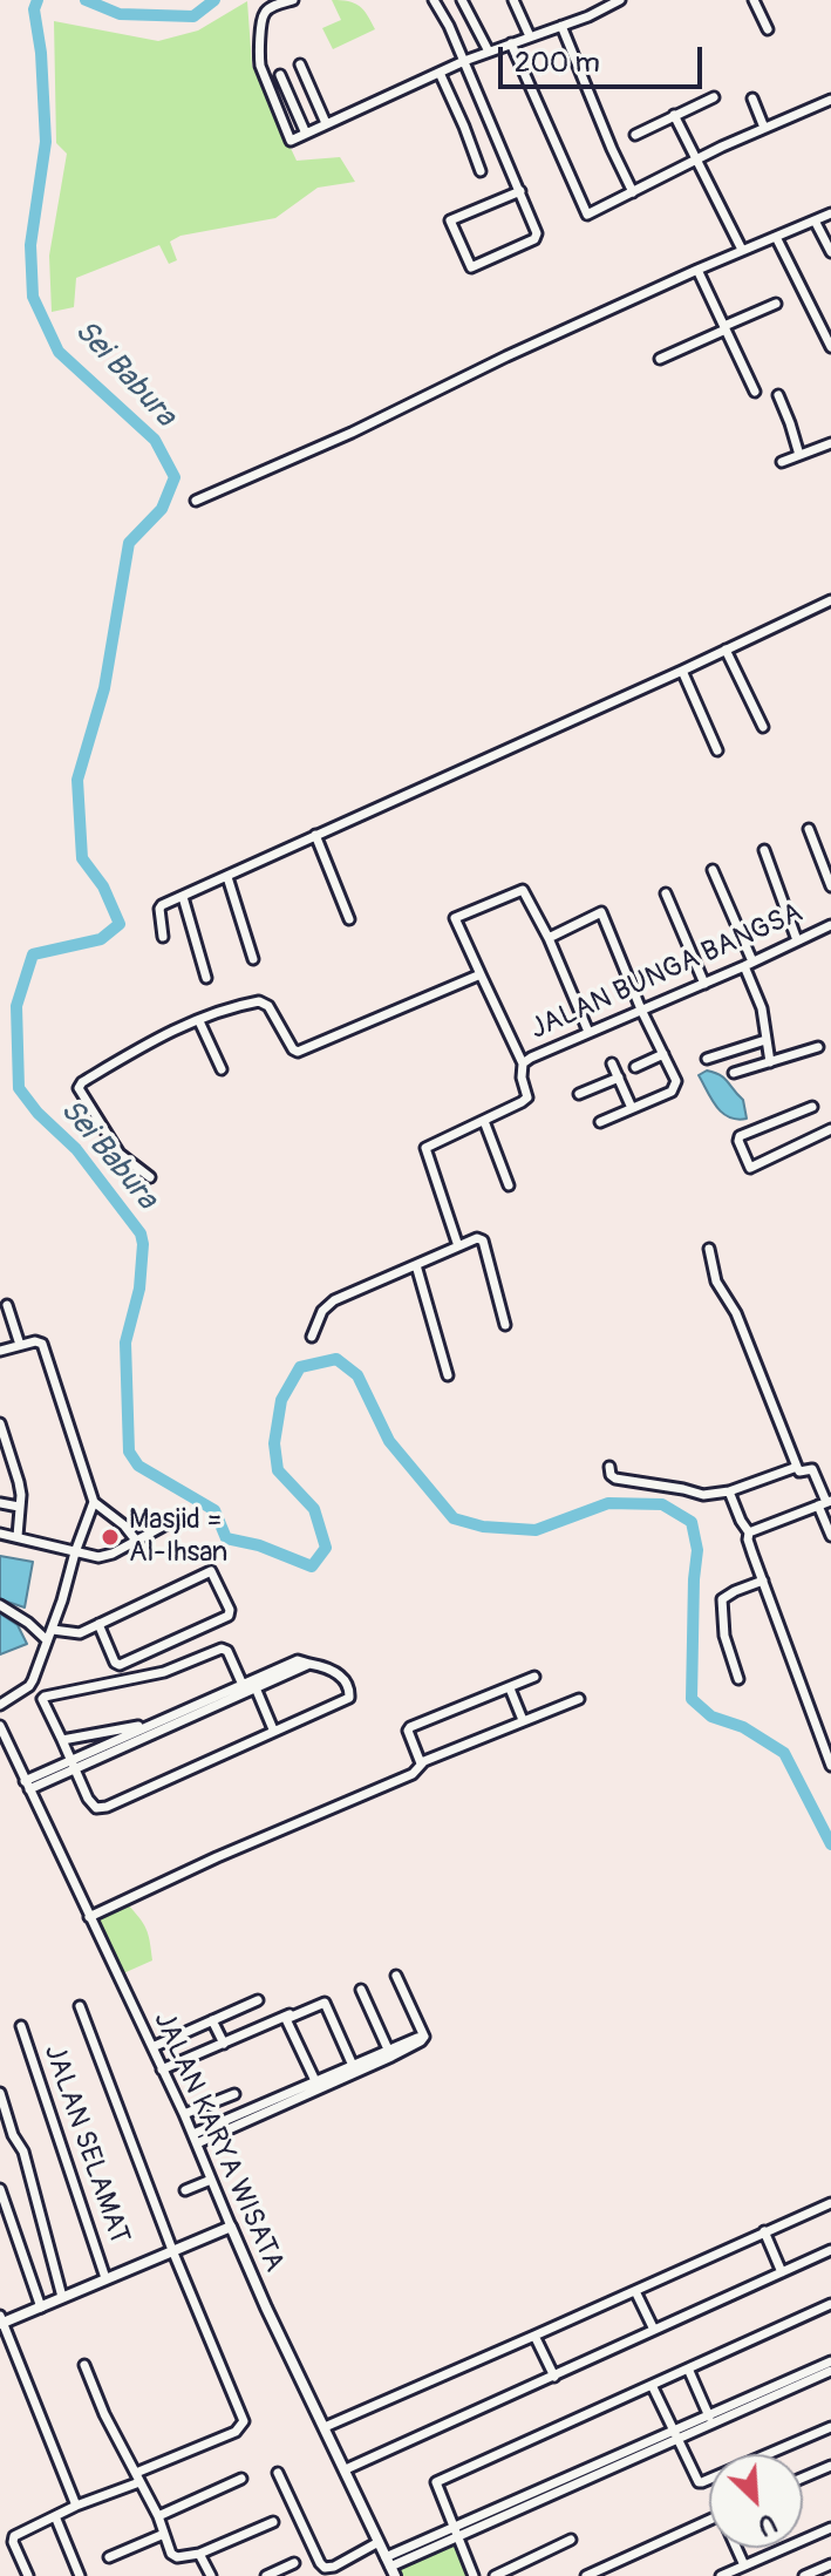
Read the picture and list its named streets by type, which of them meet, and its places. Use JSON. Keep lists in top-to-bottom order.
{
  "streets": {
    "street": ["JALAN BUNGA BANGSA", "JALAN KARYA WISATA", "JALAN SELAMAT"]
  },
  "water": ["Sei Babura"],
  "places": ["Masjid = Al-Ihsan"],
  "scale_bar": "200 m",
  "north": "bottom right"
}
